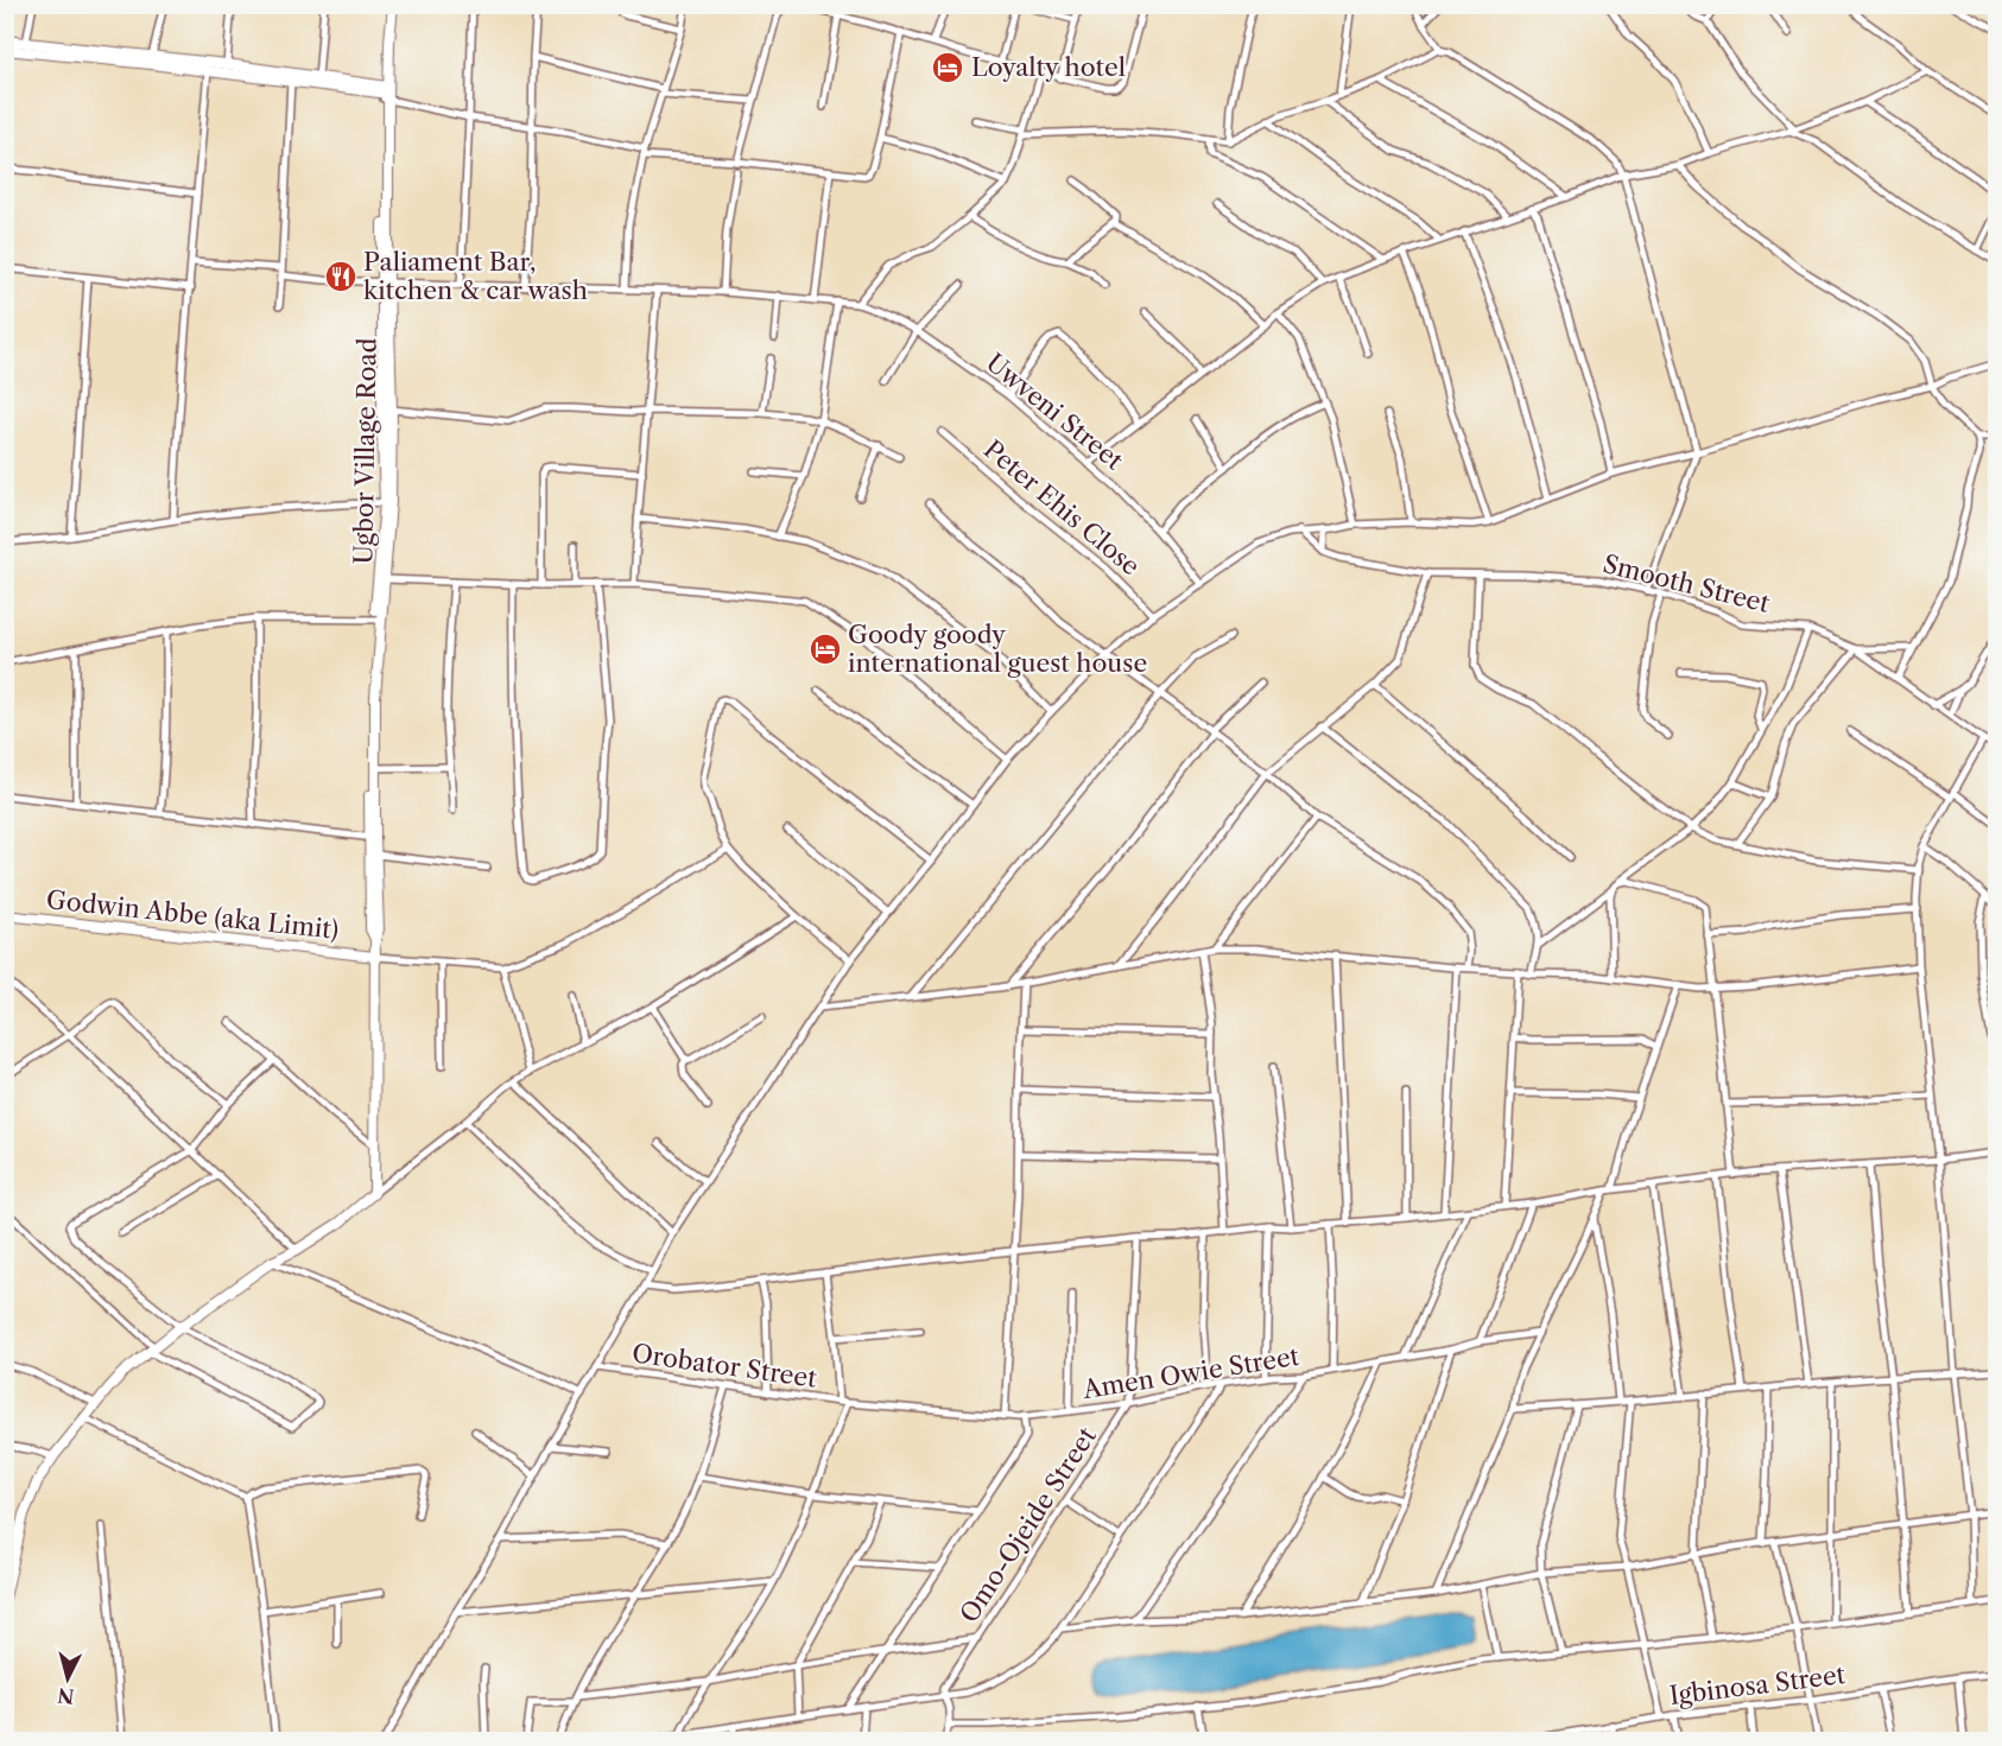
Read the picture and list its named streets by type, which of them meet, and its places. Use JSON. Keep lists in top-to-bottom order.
{
  "streets": {
    "street": [
      "Uwveni Street",
      "Ugbor Village Road",
      "Peter Ehis Close",
      "Smooth Street",
      "Godwin Abbe (aka Limit)",
      "Orobator Street",
      "Amen Owie Street",
      "Omo-Ojeide Street",
      "Igbinosa Street"
    ]
  },
  "crossings": [
    ["Uwveni Street", "Ugbor Village Road"],
    ["Ugbor Village Road", "Godwin Abbe (aka Limit)"],
    ["Orobator Street", "Amen Owie Street"],
    ["Amen Owie Street", "Omo-Ojeide Street"]
  ],
  "places": {
    "hotel": ["Loyalty hotel", "Goody goody international guest house"],
    "restaurant": ["Paliament Bar, kitchen & car wash"]
  },
  "north": "bottom"
}
